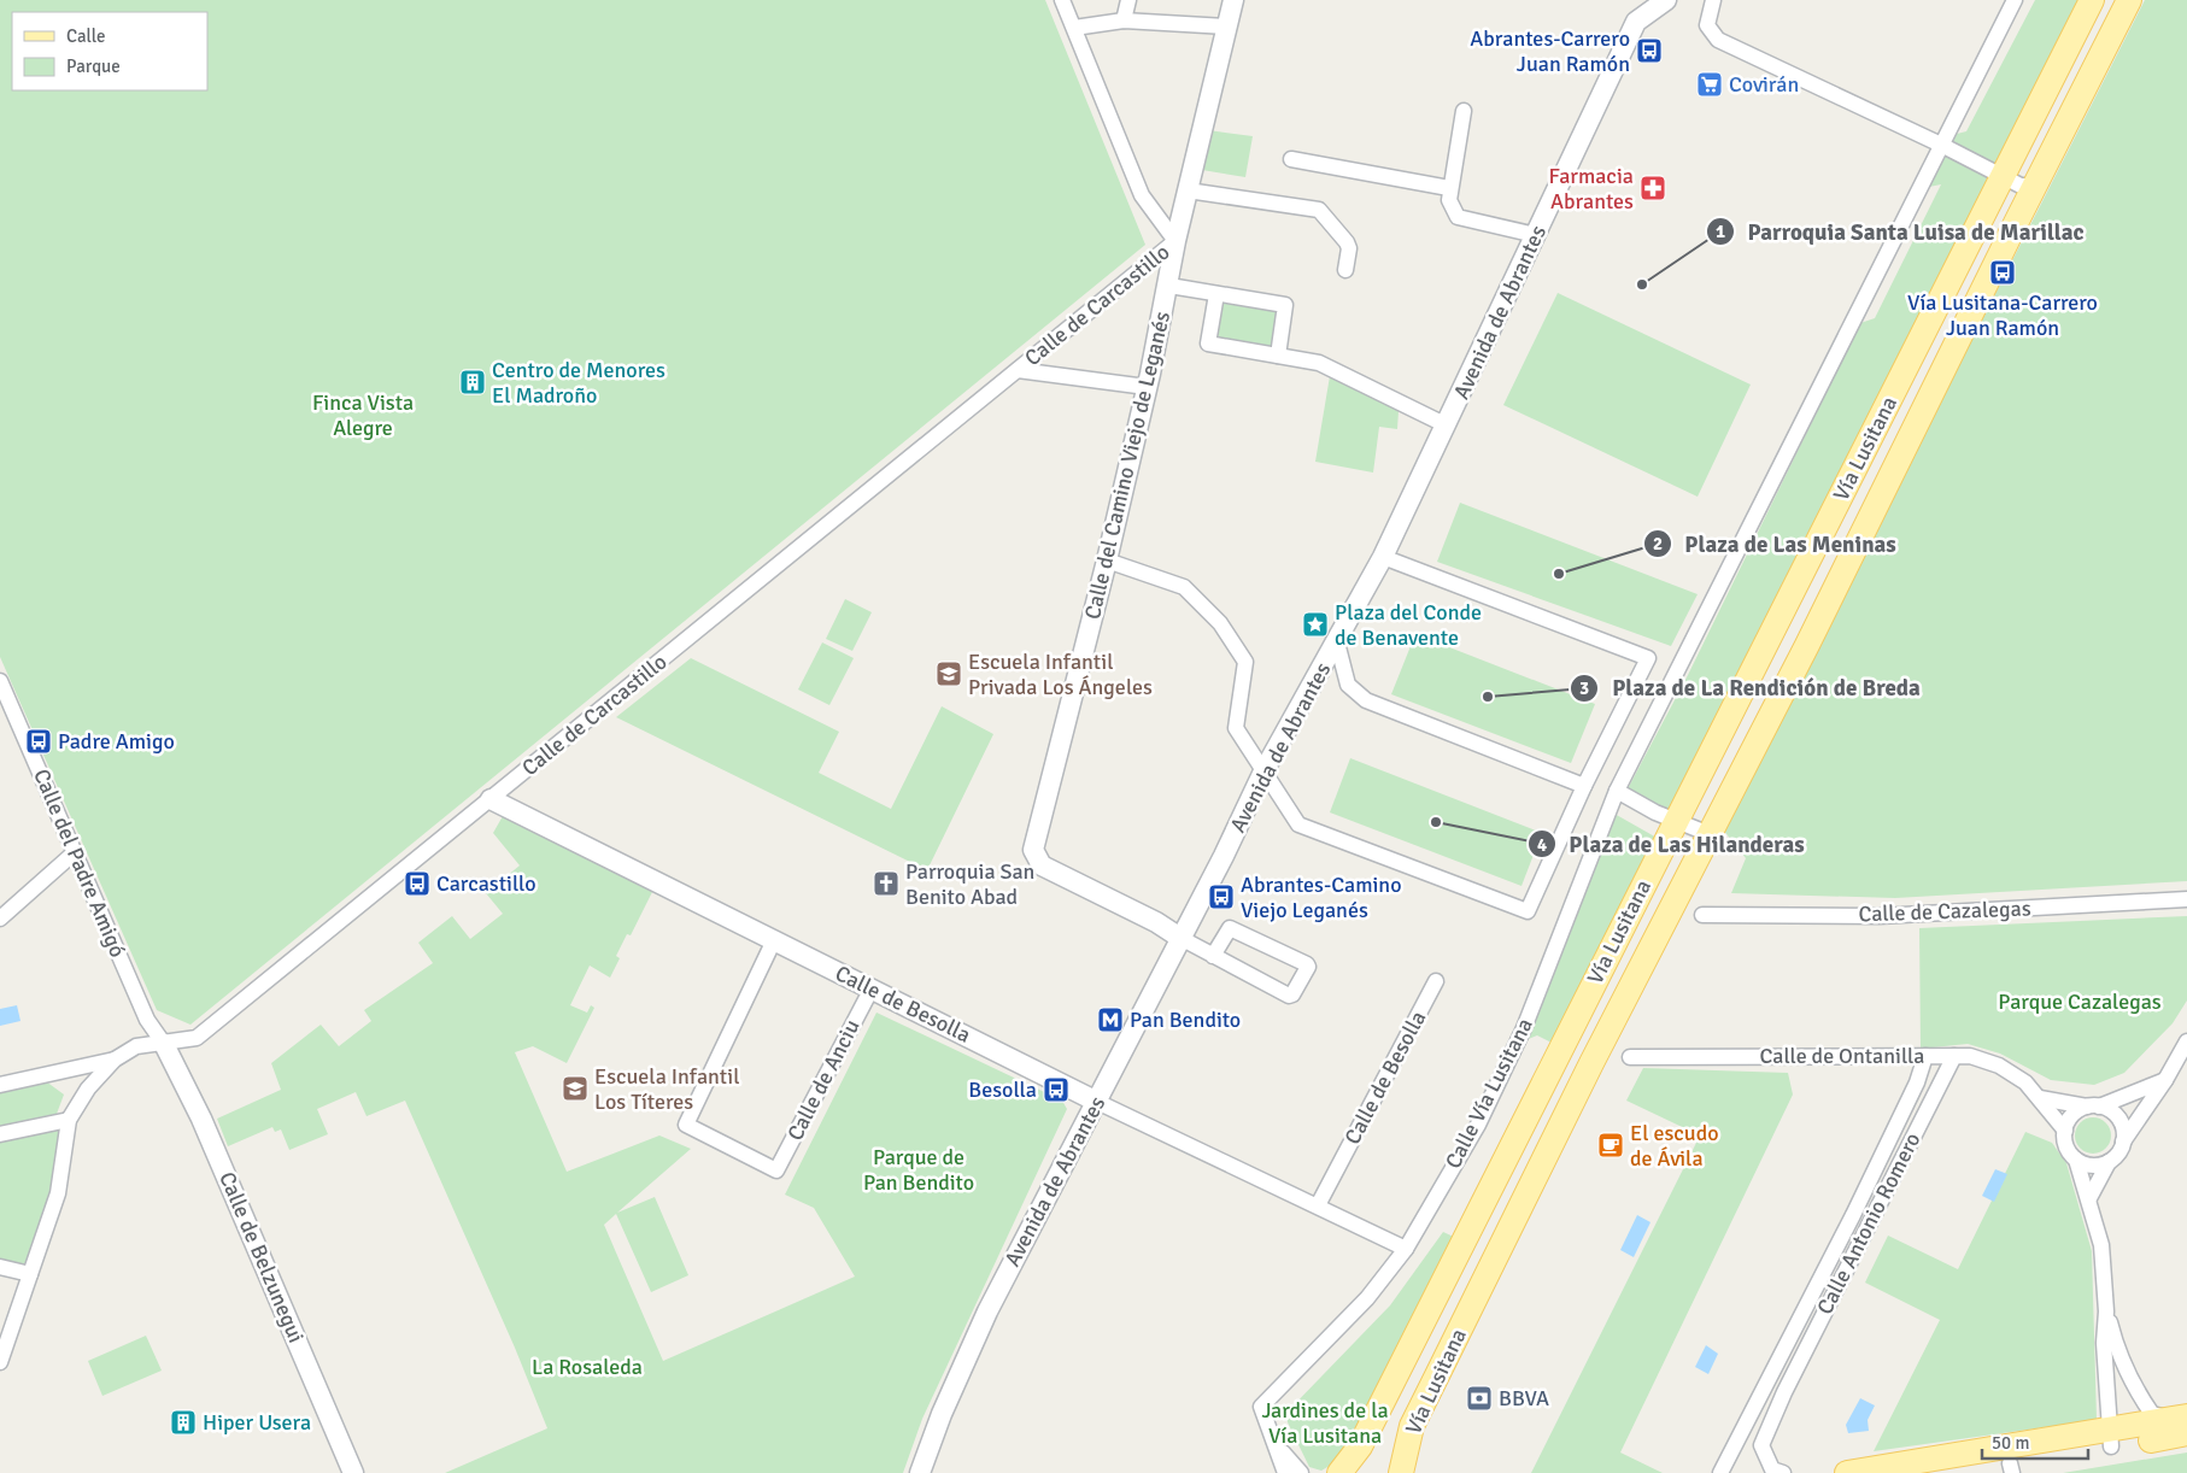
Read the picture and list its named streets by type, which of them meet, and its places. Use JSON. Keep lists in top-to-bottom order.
{
  "streets": {
    "main road": ["Vía Lusitana"],
    "street": [
      "Calle de Carcastillo",
      "Avenida de Abrantes",
      "Calle del Camino Viejo de Leganés",
      "Calle del Padre Amigó",
      "Calle de Cazalegas",
      "Calle de Besolla",
      "Calle de Ontanilla",
      "Calle de Anciu",
      "Calle Vía Lusitana",
      "Calle Antonio Romero",
      "Calle de Belzunegui"
    ]
  },
  "crossings": [
    ["Calle de Carcastillo", "Calle del Camino Viejo de Leganés"],
    ["Calle de Carcastillo", "Calle del Padre Amigó"],
    ["Calle de Carcastillo", "Calle de Besolla"],
    ["Calle de Carcastillo", "Calle de Belzunegui"],
    ["Avenida de Abrantes", "Calle del Camino Viejo de Leganés"],
    ["Avenida de Abrantes", "Calle de Besolla"],
    ["Calle del Padre Amigó", "Calle de Belzunegui"],
    ["Calle de Besolla", "Calle de Anciu"],
    ["Calle de Besolla", "Calle Vía Lusitana"],
    ["Calle de Ontanilla", "Calle Antonio Romero"]
  ],
  "parks": [
    "Finca Vista Alegre",
    "Parque Cazalegas",
    "Parque de Pan Bendito",
    "La Rosaleda",
    "Jardines de la Vía Lusitana"
  ],
  "places": {
    "bus stop": [
      "Abrantes-Carrero Juan Ramón",
      "Vía Lusitana-Carrero Juan Ramón",
      "Padre Amigo",
      "Carcastillo",
      "Abrantes-Camino Viejo Leganés",
      "Besolla"
    ],
    "supermarket": ["Covirán"],
    "pharmacy": ["Farmacia Abrantes"],
    "other": [
      "Parroquia Santa Luisa de Marillac",
      "Plaza de Las Meninas",
      "Plaza de La Rendición de Breda",
      "Plaza de Las Hilanderas"
    ],
    "building": ["Centro de Menores El Madroño", "Hiper Usera"],
    "place": ["Plaza del Conde de Benavente"],
    "school or university": ["Escuela Infantil Privada Los Ángeles", "Escuela Infantil Los Títeres"],
    "church": ["Parroquia San Benito Abad"],
    "metro station": ["Pan Bendito"],
    "cafe": ["El escudo de Ávila"],
    "bank": ["BBVA"]
  },
  "legend": ["Calle", "Parque"],
  "scale_bar": "50 m"
}
